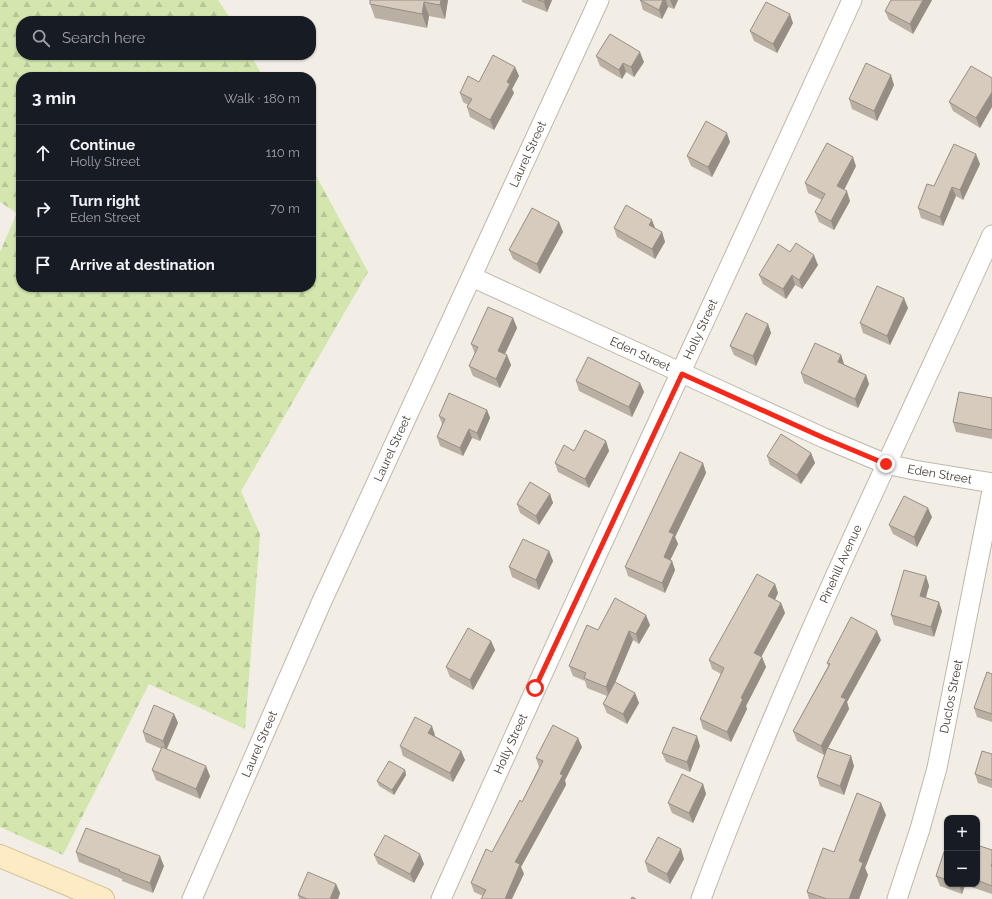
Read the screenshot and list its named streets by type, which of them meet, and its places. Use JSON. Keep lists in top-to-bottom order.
{
  "streets": {
    "street": [
      "Laurel Street",
      "Holly Street",
      "Eden Street",
      "Pinehill Avenue",
      "Duclos Street"
    ]
  },
  "crossings": [
    ["Laurel Street", "Eden Street"],
    ["Holly Street", "Eden Street"],
    ["Eden Street", "Pinehill Avenue"]
  ],
  "page": {
    "search": "Search here",
    "heading": ["3 min", "Walk · 180 m"],
    "list": [
      ["Continue", "Holly Street", "110 m"],
      ["Turn right", "Eden Street", "70 m"],
      "Arrive at destination"
    ],
    "map_buttons": ["+", "−"]
  }
}
